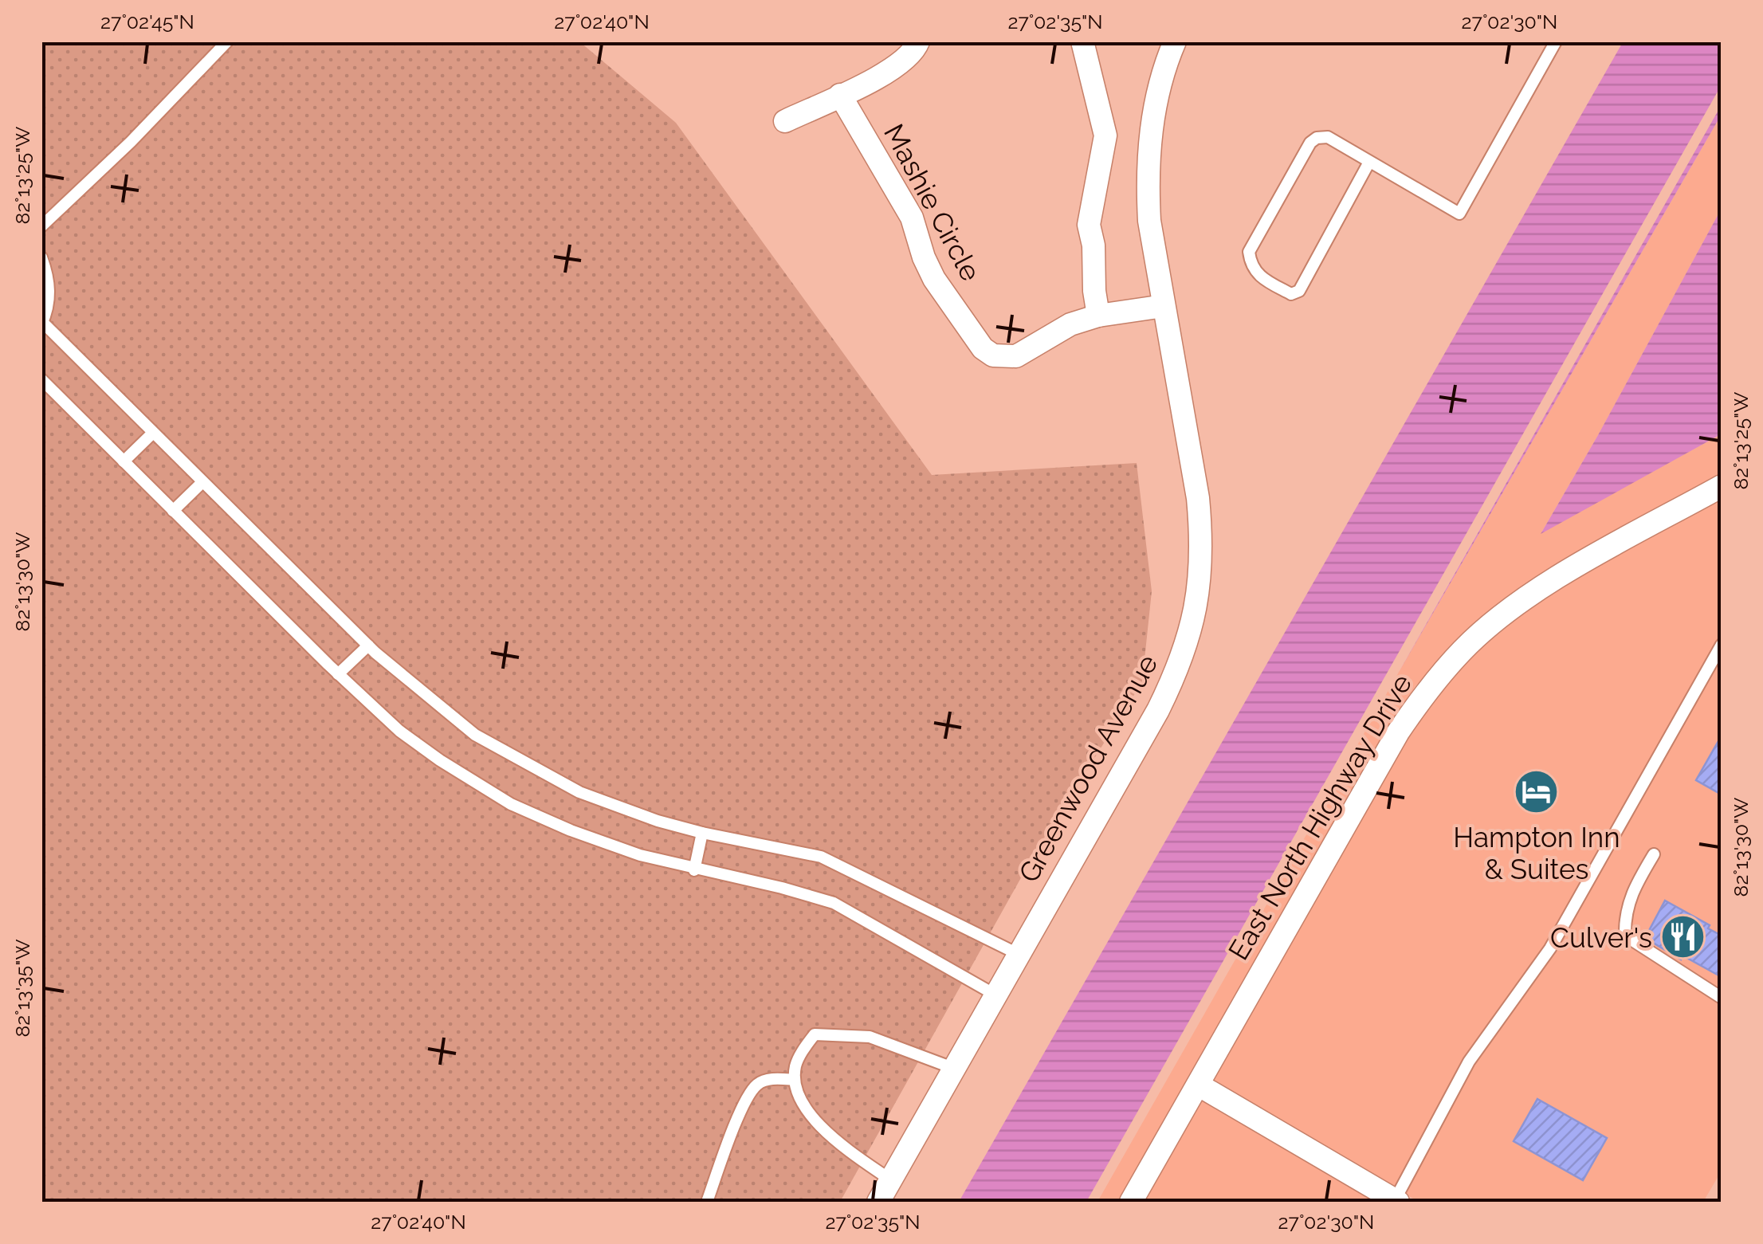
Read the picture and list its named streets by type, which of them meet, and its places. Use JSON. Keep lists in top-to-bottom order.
{
  "streets": {
    "street": ["Mashie Circle", "Greenwood Avenue", "East North Highway Drive"]
  },
  "crossings": [
    ["Mashie Circle", "Greenwood Avenue"]
  ],
  "places": {
    "hotel": ["Hampton Inn & Suites"],
    "restaurant": ["Culver's"]
  },
  "coordinates": [
    "27°02'45\"N",
    "27°02'40\"N",
    "27°02'35\"N",
    "27°02'30\"N",
    "82°13'25\"W",
    "82°13'30\"W",
    "82°13'35\"W"
  ]
}
